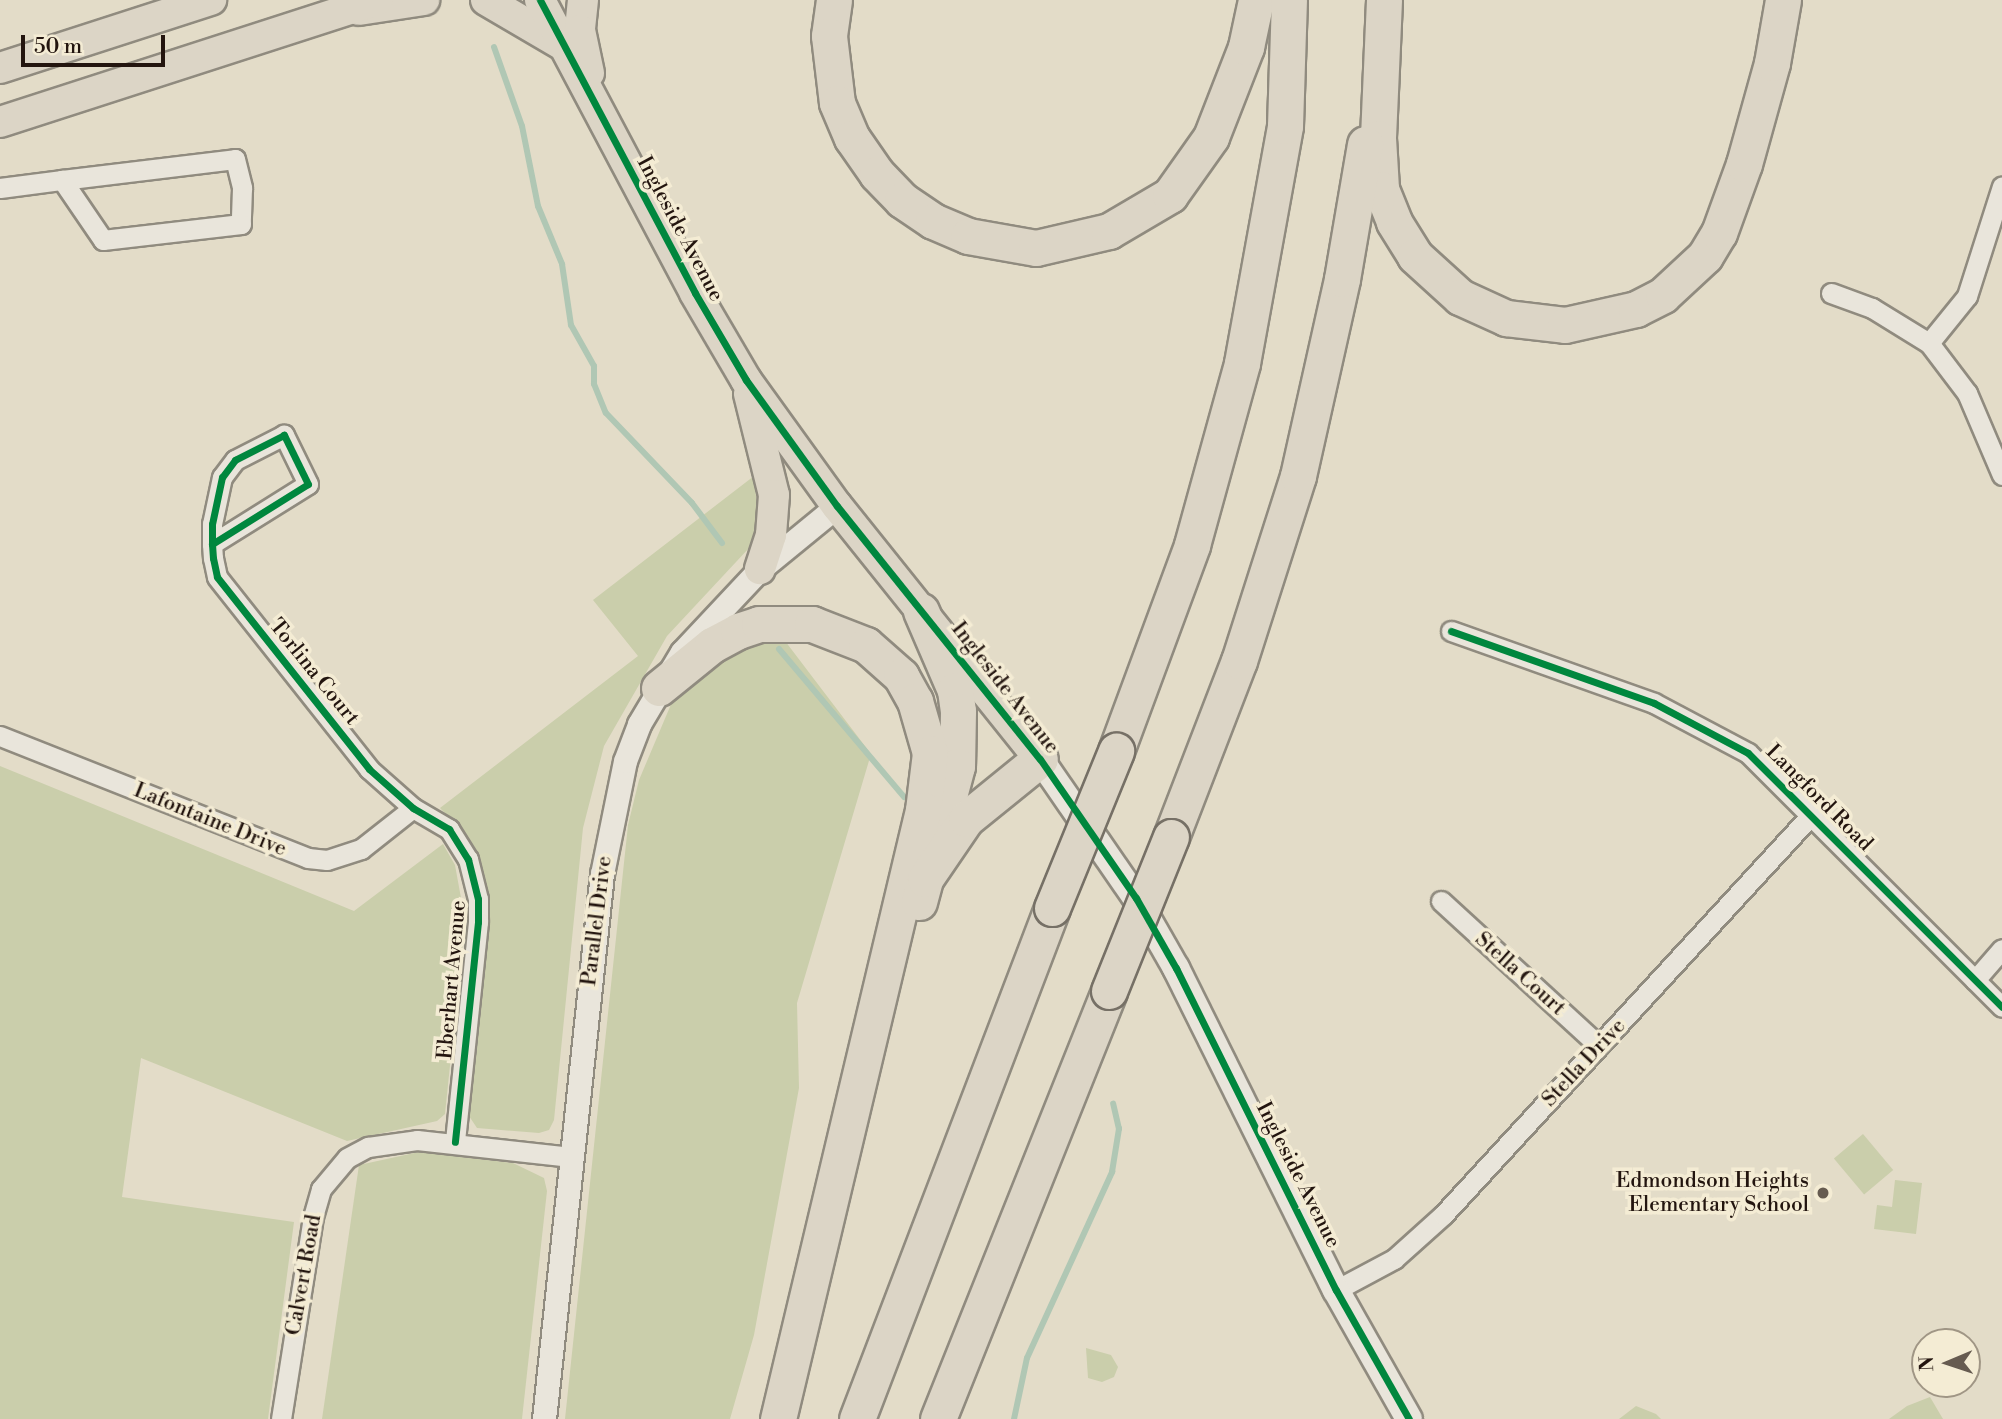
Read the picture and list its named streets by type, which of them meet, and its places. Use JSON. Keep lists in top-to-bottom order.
{
  "streets": {
    "main road": ["Ingleside Avenue"],
    "street": [
      "Torlina Court",
      "Langford Road",
      "Lafontaine Drive",
      "Parallel Drive",
      "Stella Court",
      "Eberhart Avenue",
      "Stella Drive",
      "Calvert Road"
    ]
  },
  "crossings": [
    ["Ingleside Avenue", "Parallel Drive"],
    ["Ingleside Avenue", "Stella Drive"],
    ["Torlina Court", "Lafontaine Drive"],
    ["Torlina Court", "Eberhart Avenue"],
    ["Langford Road", "Stella Drive"],
    ["Lafontaine Drive", "Eberhart Avenue"],
    ["Parallel Drive", "Calvert Road"],
    ["Stella Court", "Stella Drive"],
    ["Eberhart Avenue", "Calvert Road"]
  ],
  "places": ["Edmondson Heights Elementary School"],
  "scale_bar": "50 m",
  "north": "left"
}
